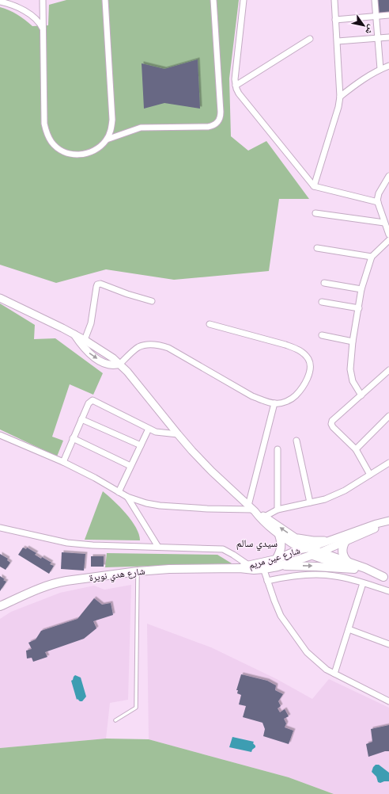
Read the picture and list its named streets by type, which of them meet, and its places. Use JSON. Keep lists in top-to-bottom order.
{
  "streets": {
    "main road": ["شارع عين مريم", "شارع هدي نويرة"]
  },
  "crossings": [
    ["شارع عين مريم", "شارع هدي نويرة"]
  ],
  "districts": ["سيدي سالم"],
  "north": "bottom right"
}
